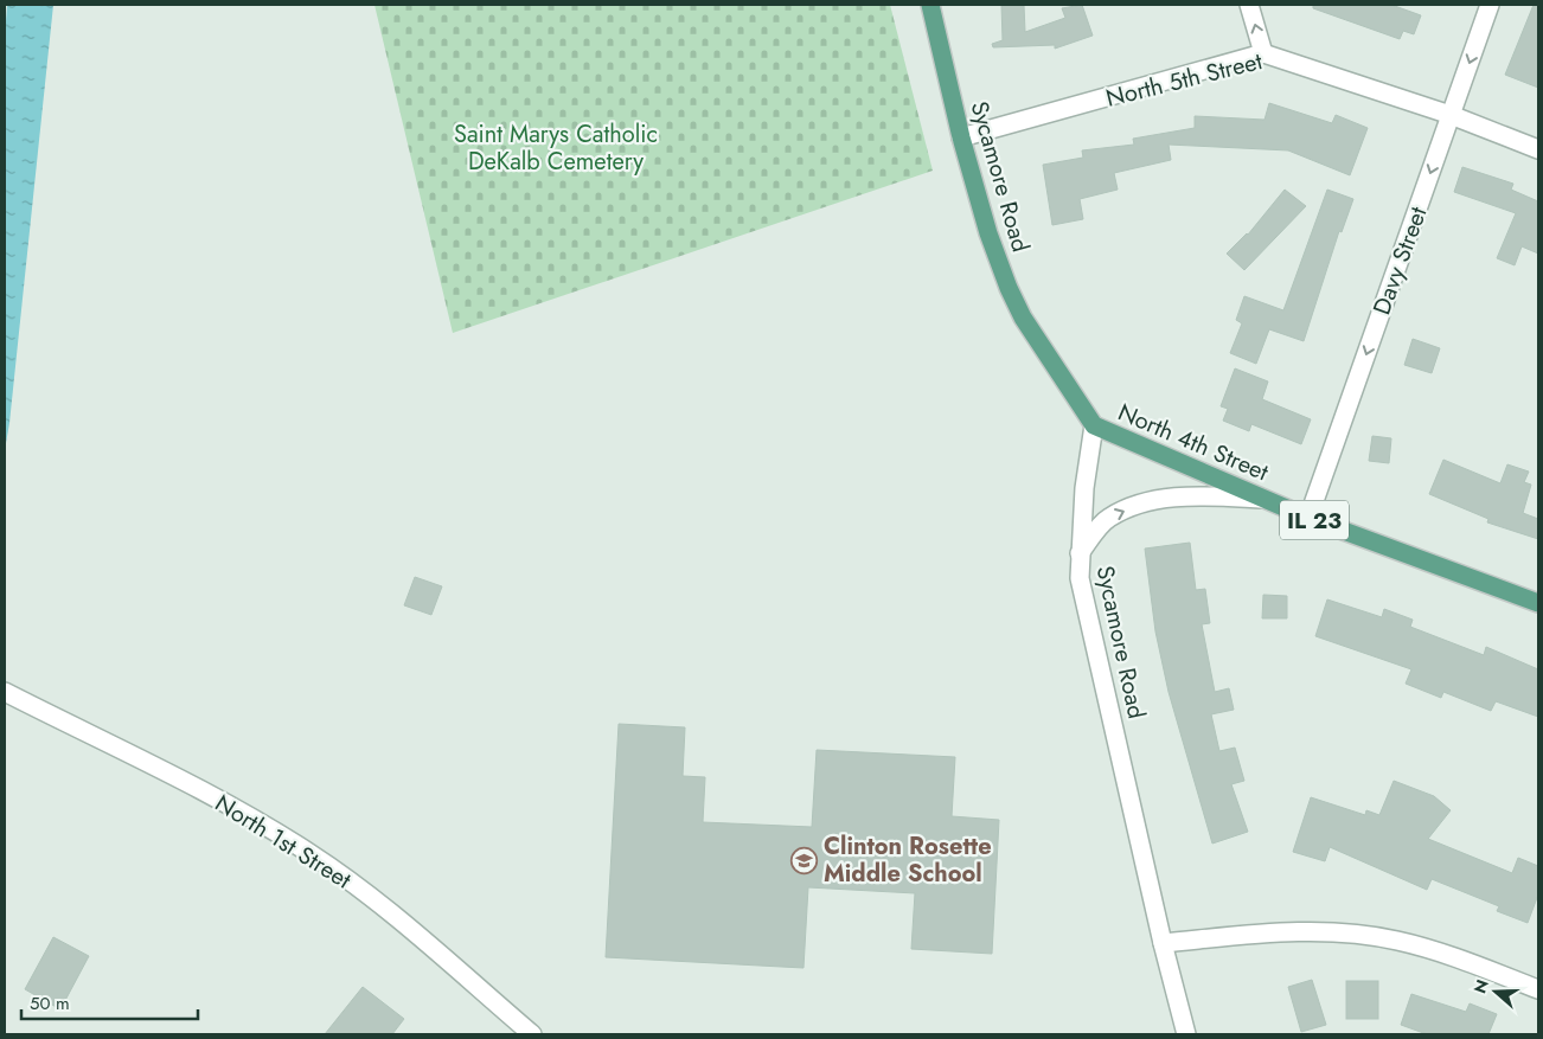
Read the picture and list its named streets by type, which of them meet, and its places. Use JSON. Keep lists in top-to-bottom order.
{
  "streets": {
    "main road": ["Sycamore Road", "North 4th Street", "IL 23"],
    "street": ["North 5th Street", "Davy Street", "North 1st Street"]
  },
  "crossings": [
    ["North 5th Street", "Sycamore Road"],
    ["North 5th Street", "Davy Street"],
    ["Sycamore Road", "North 4th Street"],
    ["Davy Street", "North 4th Street"]
  ],
  "one_way": ["Davy Street"],
  "parks": ["Saint Marys Catholic DeKalb Cemetery"],
  "places": {
    "school or university": ["Clinton Rosette Middle School"]
  },
  "scale_bar": "50 m",
  "north": "left"
}
